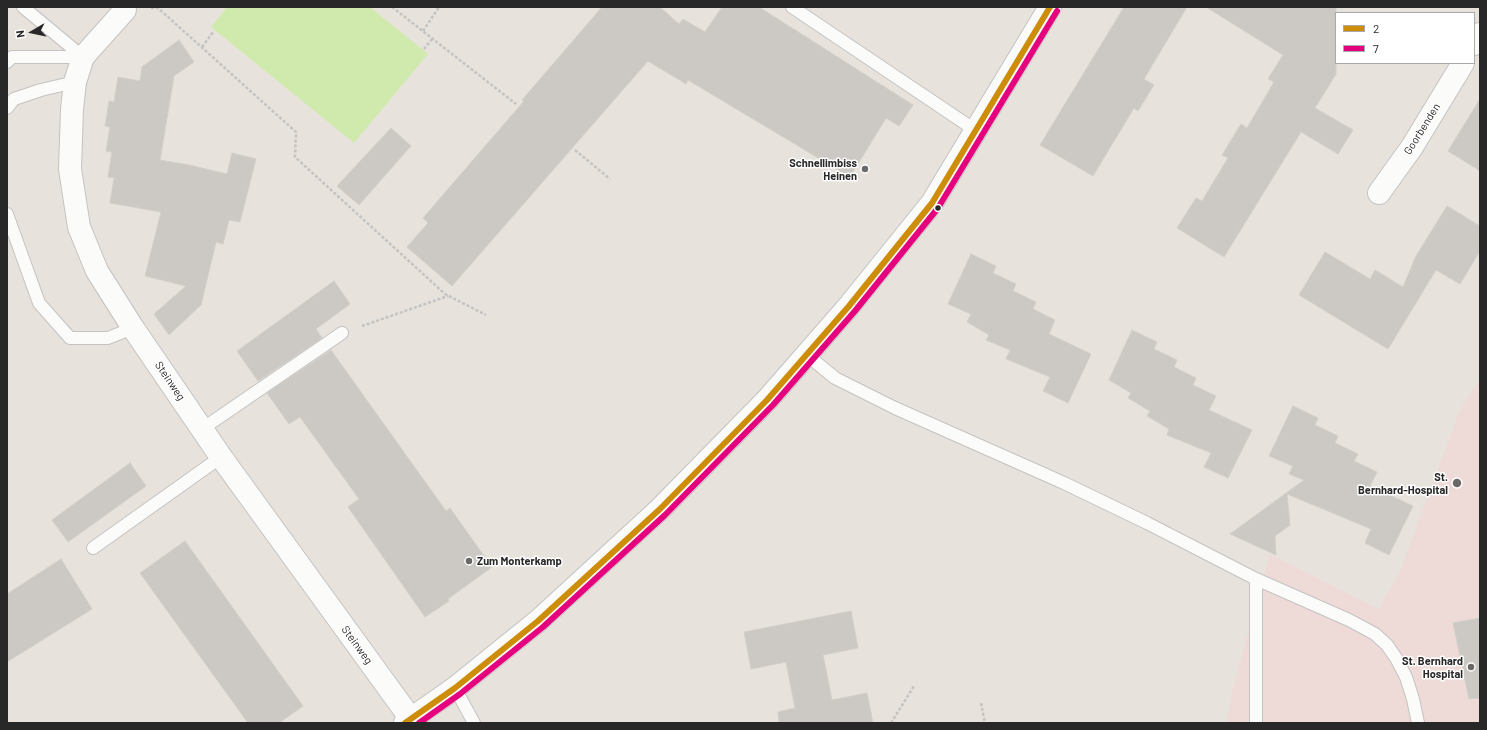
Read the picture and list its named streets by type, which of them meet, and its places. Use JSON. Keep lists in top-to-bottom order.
{
  "streets": {
    "street": ["Goorbenden", "Steinweg"]
  },
  "places": [
    "Schnellimbiss Heinen",
    "St. Bernhard-Hospital",
    "Zum Monterkamp",
    "St. Bernhard Hospital"
  ],
  "lines": ["transit line 2", "transit line 7"],
  "legend": ["2", "7"],
  "north": "left"
}
